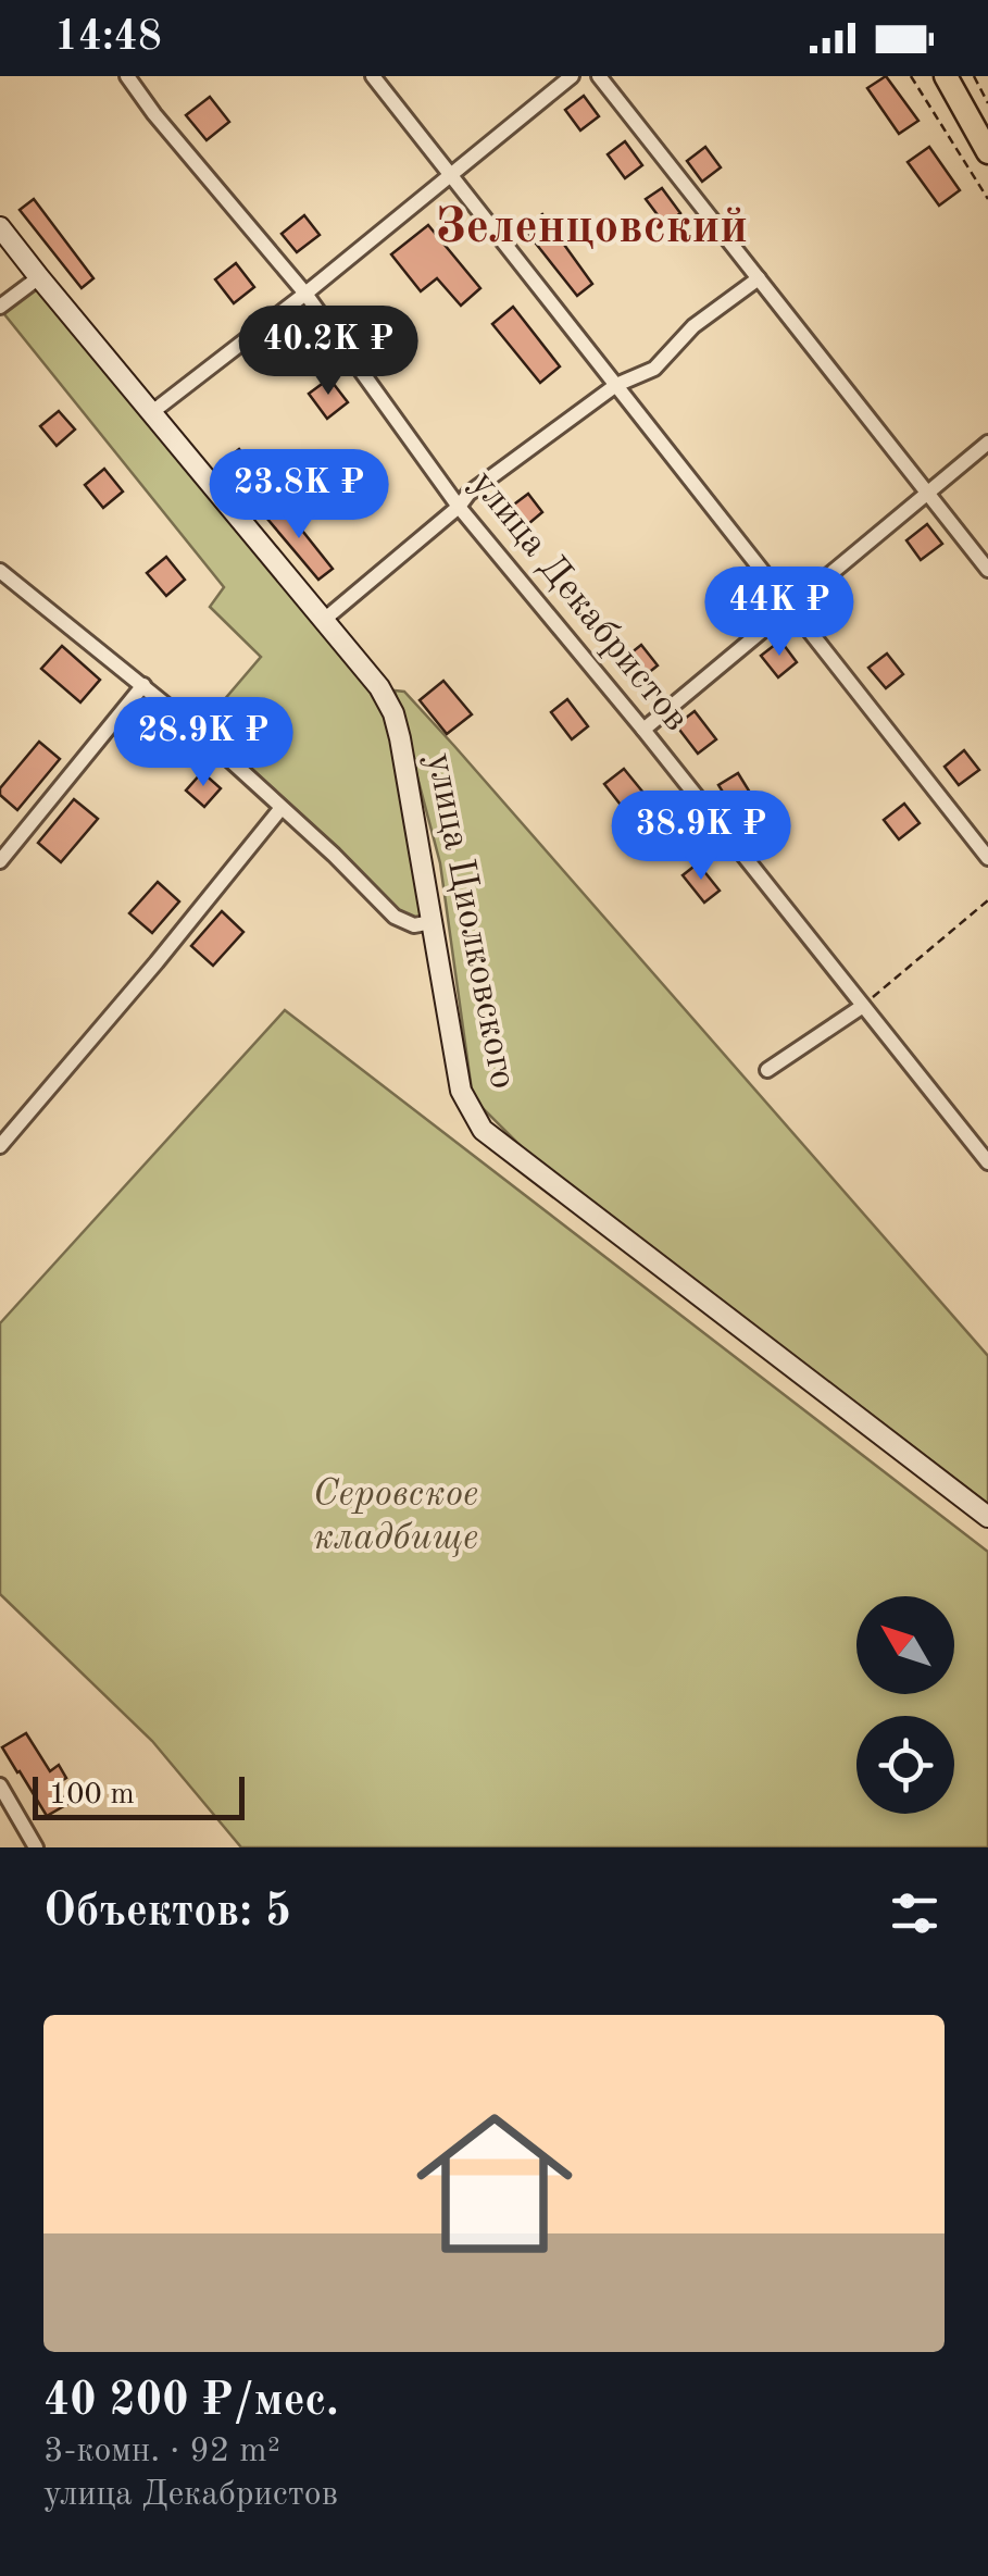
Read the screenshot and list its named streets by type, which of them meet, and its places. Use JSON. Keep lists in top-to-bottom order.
{
  "streets": {
    "main road": ["улица Циолковского"],
    "street": ["улица Декабристов"]
  },
  "districts": ["Зеленцовский"],
  "parks": ["Серовское кладбище"],
  "scale_bar": "100 m",
  "north": "top left",
  "page": {
    "status": "14:48",
    "price": [
      "40.2K ₽",
      "23.8K ₽",
      "44K ₽",
      "28.9K ₽",
      "38.9K ₽"
    ],
    "scale": "100 m",
    "heading": "Объектов: 5",
    "list": [
      {
        "name": "40 200 ₽/мес.",
        "note": "3-комн. · 92 m² · улица Декабристов"
      }
    ]
  }
}
